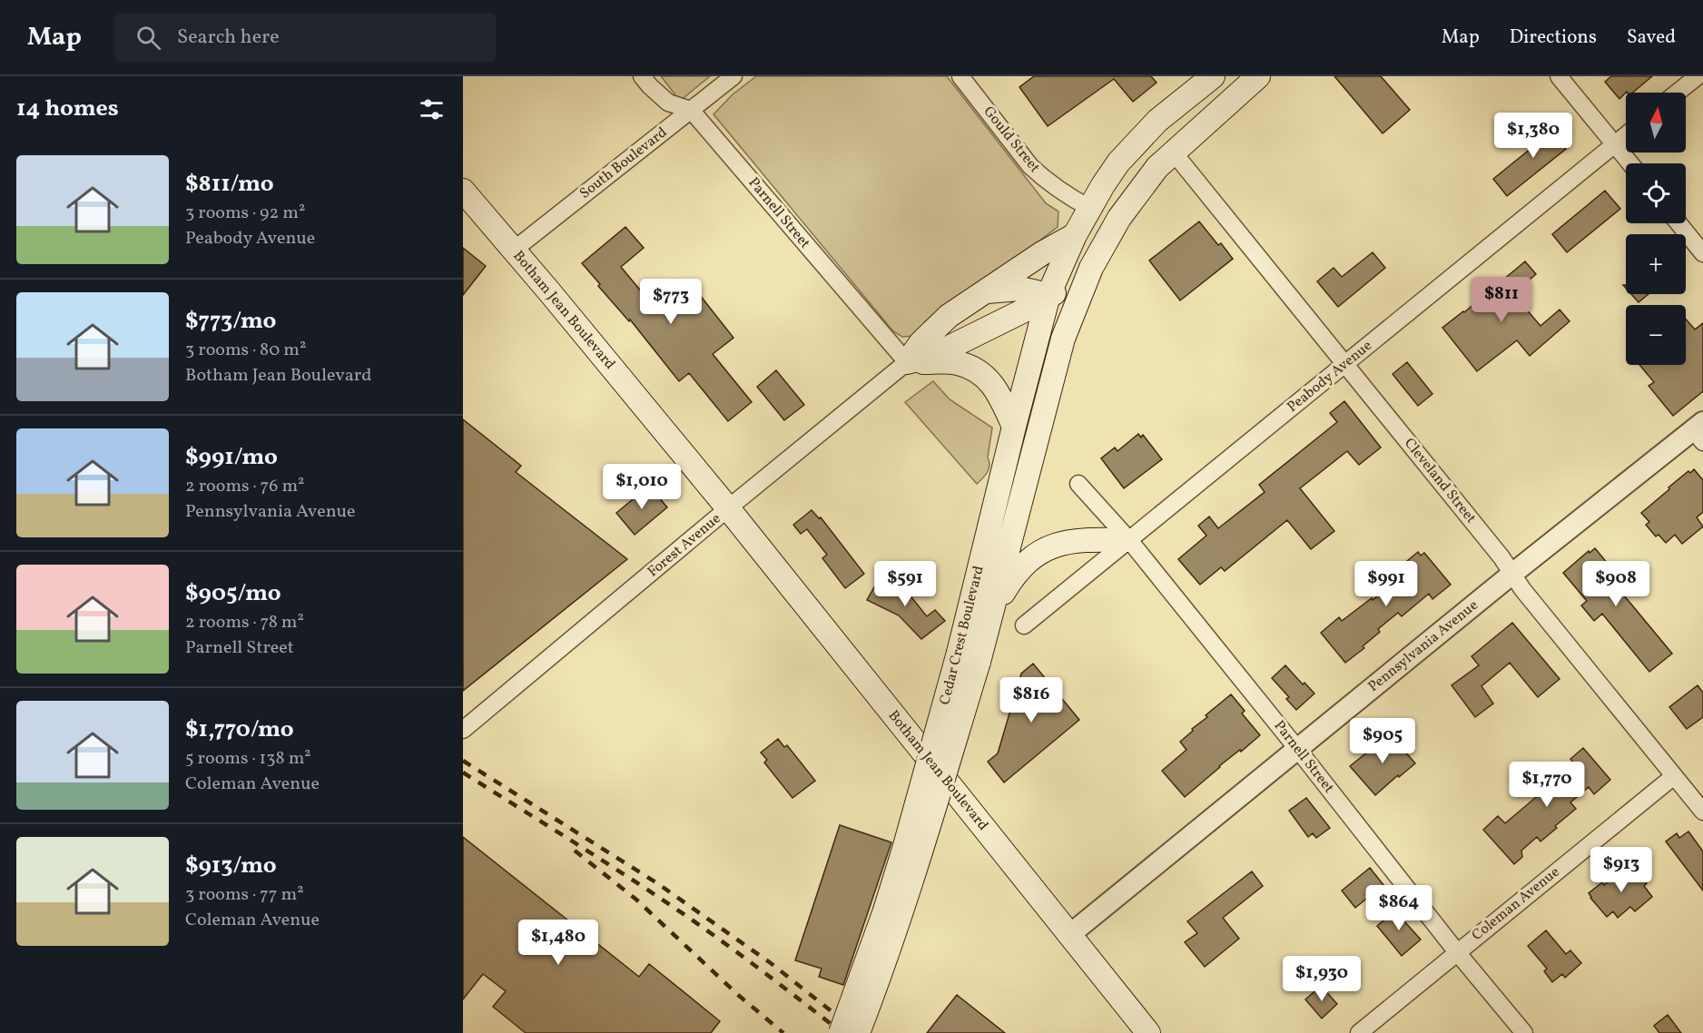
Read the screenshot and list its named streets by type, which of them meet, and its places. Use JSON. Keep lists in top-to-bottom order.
{
  "streets": {
    "main road": ["Botham Jean Boulevard", "Cedar Crest Boulevard"],
    "street": [
      "Gould Street",
      "South Boulevard",
      "Parnell Street",
      "Peabody Avenue",
      "Cleveland Street",
      "Forest Avenue",
      "Pennsylvania Avenue",
      "Coleman Avenue"
    ]
  },
  "crossings": [
    ["Gould Street", "Cedar Crest Boulevard"],
    ["South Boulevard", "Parnell Street"],
    ["South Boulevard", "Botham Jean Boulevard"],
    ["Parnell Street", "Peabody Avenue"],
    ["Parnell Street", "Forest Avenue"],
    ["Parnell Street", "Pennsylvania Avenue"],
    ["Parnell Street", "Coleman Avenue"],
    ["Botham Jean Boulevard", "Forest Avenue"],
    ["Botham Jean Boulevard", "Pennsylvania Avenue"],
    ["Peabody Avenue", "Cleveland Street"],
    ["Cleveland Street", "Cedar Crest Boulevard"],
    ["Cleveland Street", "Pennsylvania Avenue"],
    ["Cleveland Street", "Coleman Avenue"]
  ],
  "north": "top",
  "page": {
    "header": "Map",
    "search": "Search here",
    "nav": ["Map", "Directions", "Saved"],
    "heading": "14 homes",
    "map_buttons": ["+", "−"],
    "price": [
      "$1,380",
      "$811",
      "$773",
      "$1,010",
      "$591",
      "$991",
      "$908",
      "$816",
      "$905",
      "$1,770",
      "$913",
      "$864",
      "$1,480",
      "$1,930"
    ],
    "list": [
      {
        "name": "$811/mo",
        "note": "3 rooms · 92 m² · Peabody Avenue"
      },
      {
        "name": "$773/mo",
        "note": "3 rooms · 80 m² · Botham Jean Boulevard"
      },
      {
        "name": "$991/mo",
        "note": "2 rooms · 76 m² · Pennsylvania Avenue"
      },
      {
        "name": "$905/mo",
        "note": "2 rooms · 78 m² · Parnell Street"
      },
      {
        "name": "$1,770/mo",
        "note": "5 rooms · 138 m² · Coleman Avenue"
      },
      {
        "name": "$913/mo",
        "note": "3 rooms · 77 m² · Coleman Avenue"
      }
    ]
  }
}
